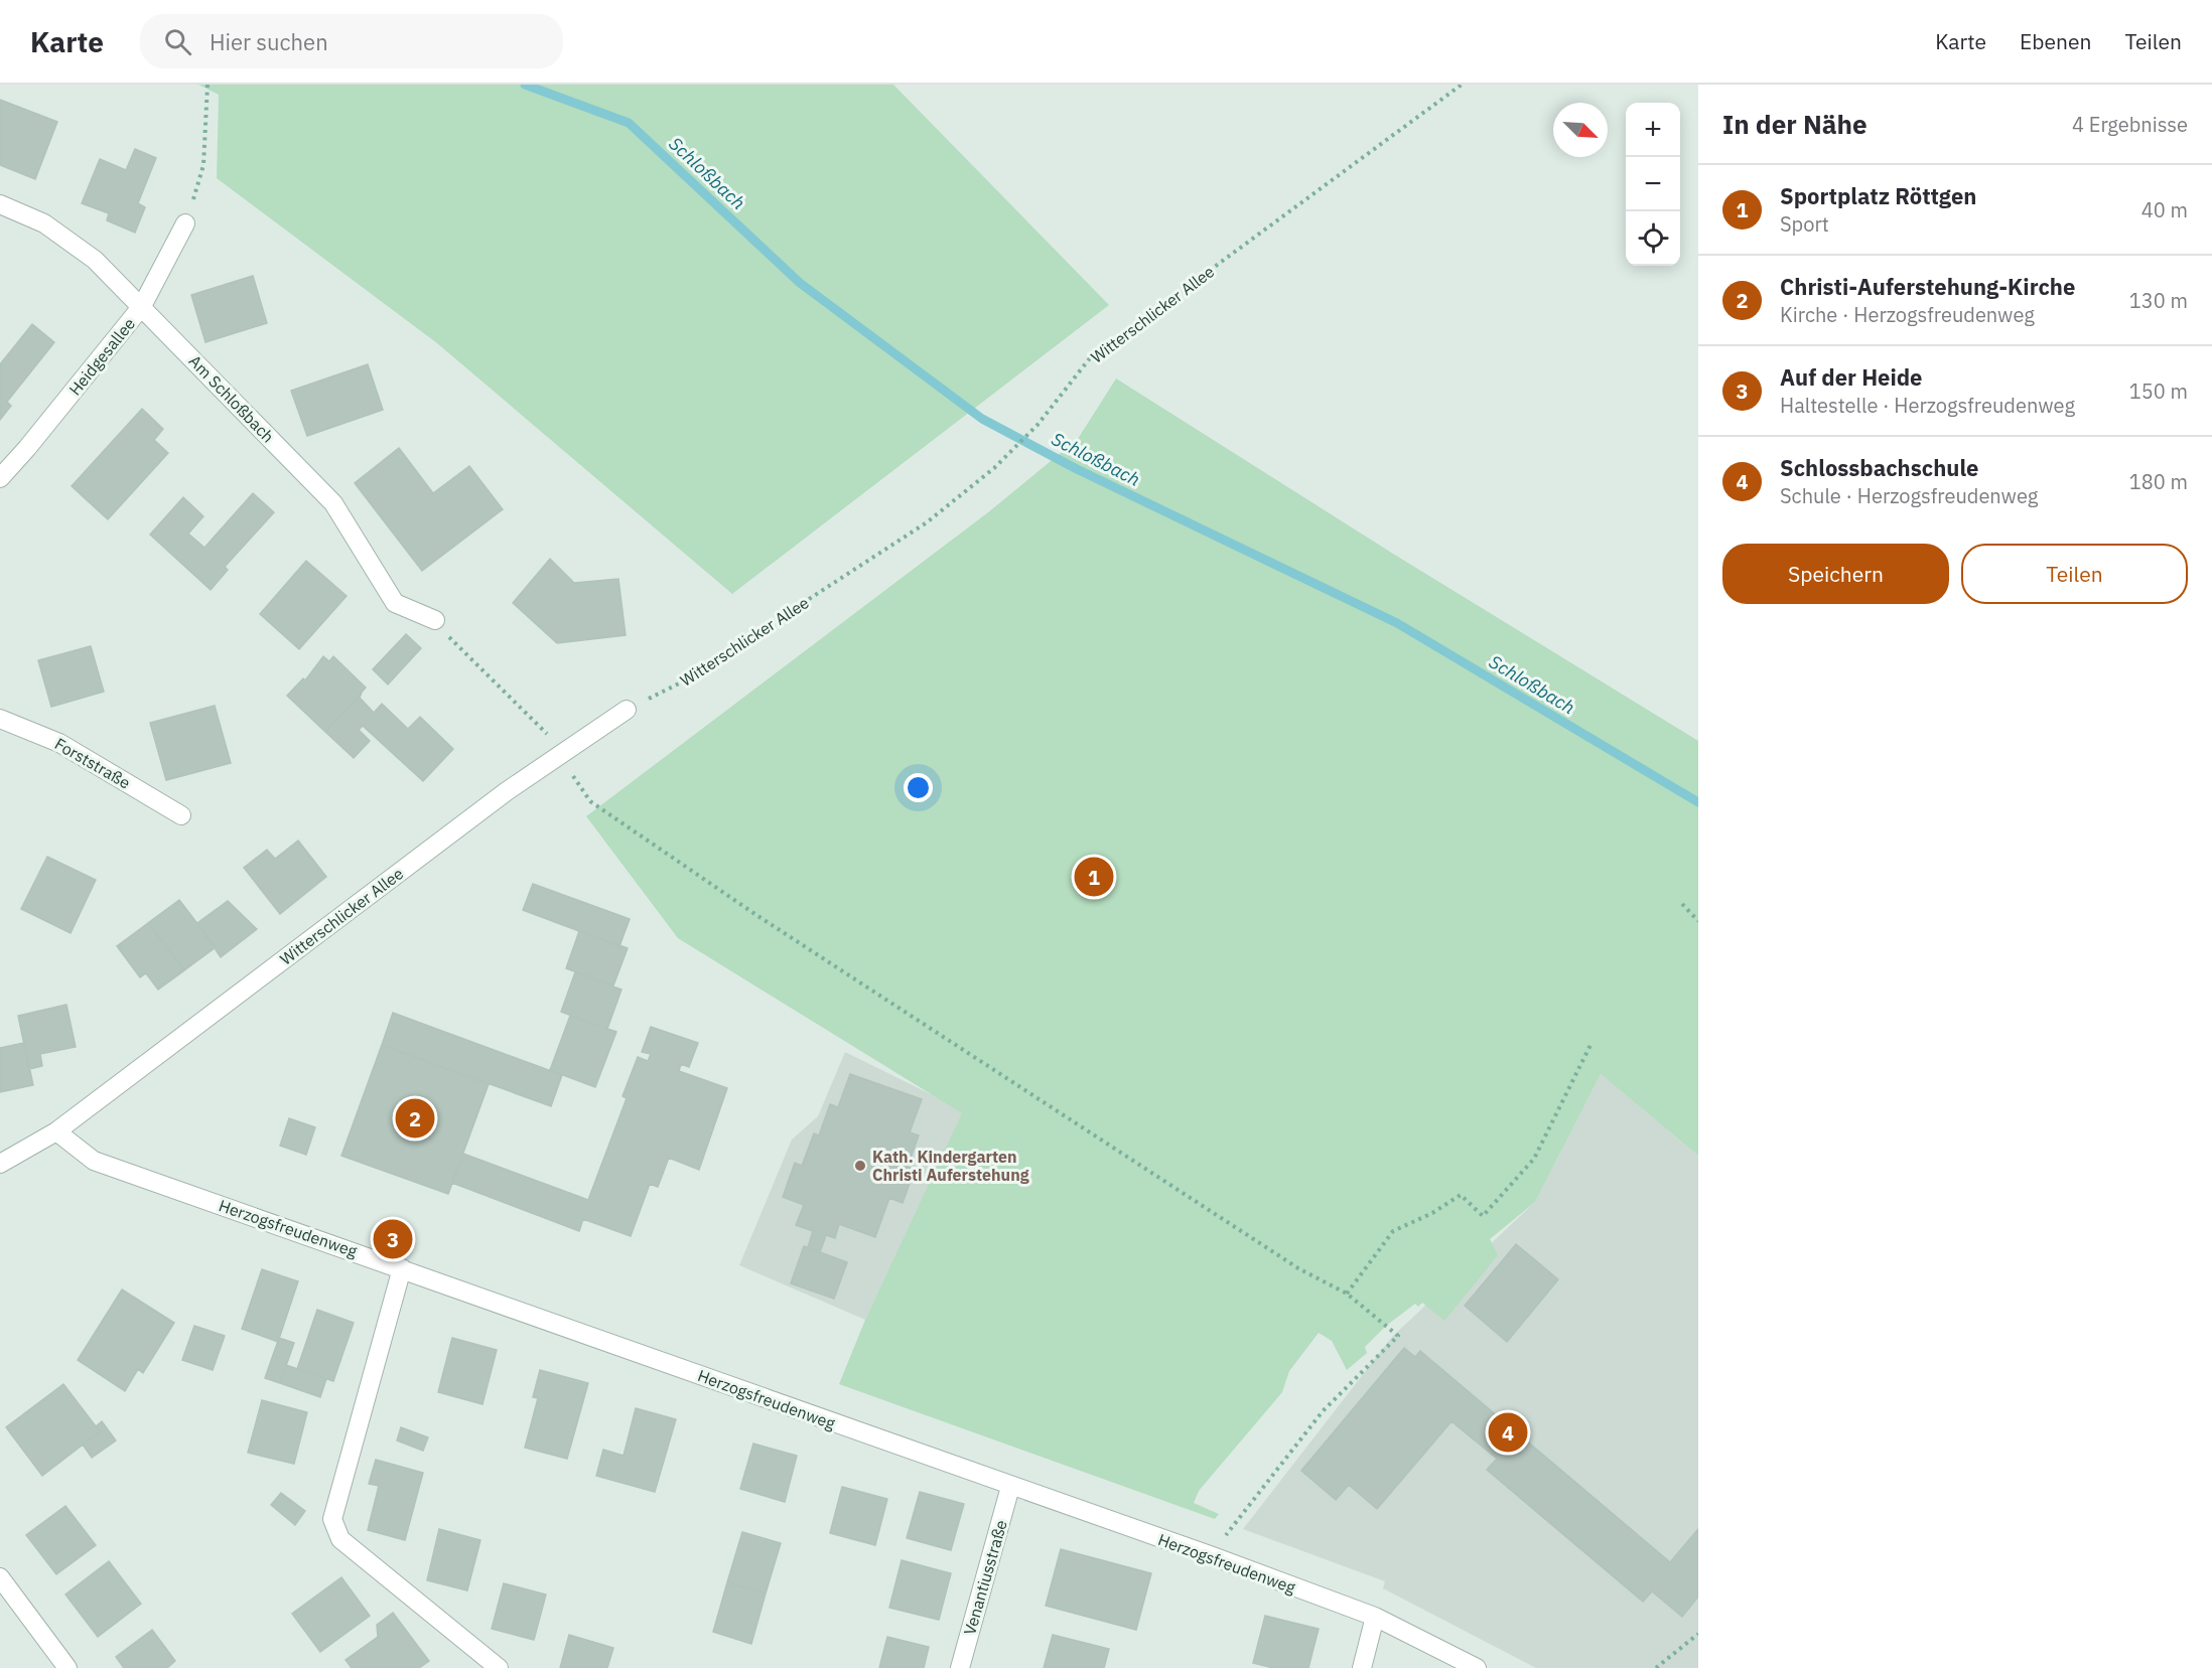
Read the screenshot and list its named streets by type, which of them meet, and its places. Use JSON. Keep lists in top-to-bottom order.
{
  "streets": {
    "street": [
      "Witterschlicker Allee",
      "Heidgesallee",
      "Am Schloßbach",
      "Forststraße",
      "Herzogsfreudenweg",
      "Venantiusstraße"
    ]
  },
  "crossings": [
    ["Witterschlicker Allee", "Herzogsfreudenweg"],
    ["Heidgesallee", "Am Schloßbach"],
    ["Herzogsfreudenweg", "Venantiusstraße"]
  ],
  "water": ["Schloßbach"],
  "places": ["Kath. Kindergarten Christi Auferstehung"],
  "north": "bottom right",
  "page": {
    "header": "Karte",
    "search": "Hier suchen",
    "nav": ["Karte", "Ebenen", "Teilen"],
    "heading": ["In der Nähe", "4 Ergebnisse"],
    "map_buttons": ["+", "−"],
    "list": [
      {
        "mark": "1",
        "name": "Sportplatz Röttgen",
        "note": "Sport",
        "value": "40 m"
      },
      {
        "mark": "2",
        "name": "Christi-Auferstehung-Kirche",
        "note": "Kirche · Herzogsfreudenweg",
        "value": "130 m"
      },
      {
        "mark": "3",
        "name": "Auf der Heide",
        "note": "Haltestelle · Herzogsfreudenweg",
        "value": "150 m"
      },
      {
        "mark": "4",
        "name": "Schlossbachschule",
        "note": "Schule · Herzogsfreudenweg",
        "value": "180 m"
      }
    ],
    "buttons": ["Speichern", "Teilen"],
    "pins": [
      "1",
      "2",
      "3",
      "4"
    ]
  }
}
